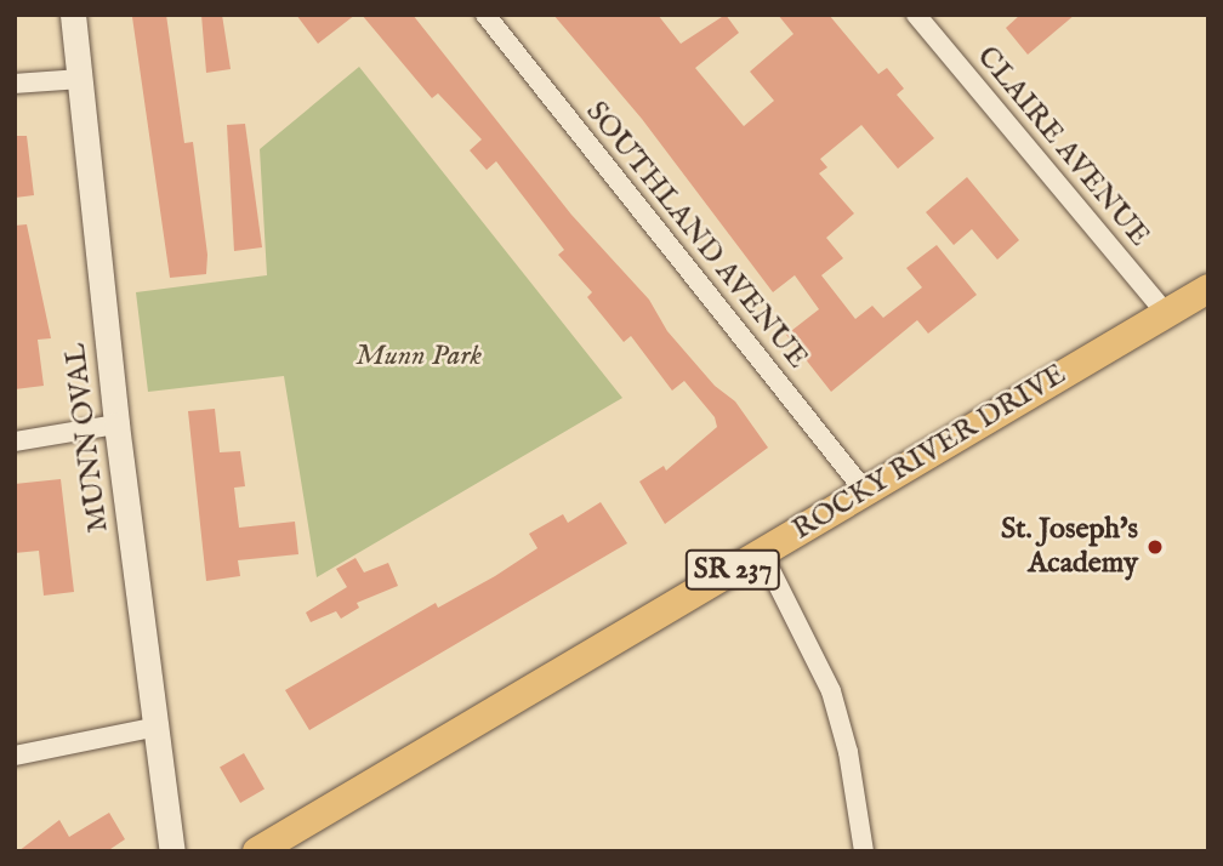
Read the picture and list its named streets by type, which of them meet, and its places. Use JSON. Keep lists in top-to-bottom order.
{
  "streets": {
    "main road": ["ROCKY RIVER DRIVE", "SR 237"],
    "street": ["CLAIRE AVENUE", "SOUTHLAND AVENUE", "MUNN OVAL"]
  },
  "crossings": [
    ["CLAIRE AVENUE", "ROCKY RIVER DRIVE"],
    ["SOUTHLAND AVENUE", "ROCKY RIVER DRIVE"]
  ],
  "parks": ["Munn Park"],
  "places": ["St. Joseph's Academy"]
}
